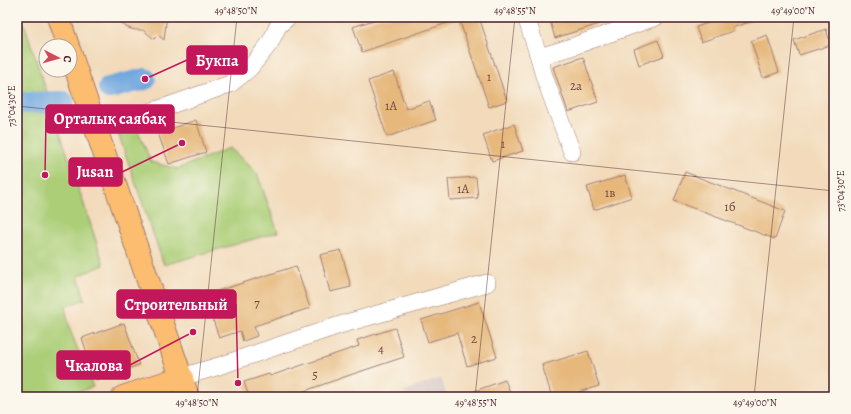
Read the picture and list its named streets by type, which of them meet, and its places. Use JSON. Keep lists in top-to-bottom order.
{
  "places": [
    "Букпа",
    "Jusan",
    "Орталық саябақ",
    "Чкалова",
    "Строительный"
  ],
  "house_numbers": [
    "1",
    "2а",
    "1А",
    "1",
    "1А",
    "1в",
    "1б",
    "7",
    "2",
    "4",
    "5"
  ],
  "north": "right",
  "coordinates": [
    "49°48'50\"N",
    "49°48'55\"N",
    "49°49'00\"N",
    "73°04'30\"E"
  ]
}
